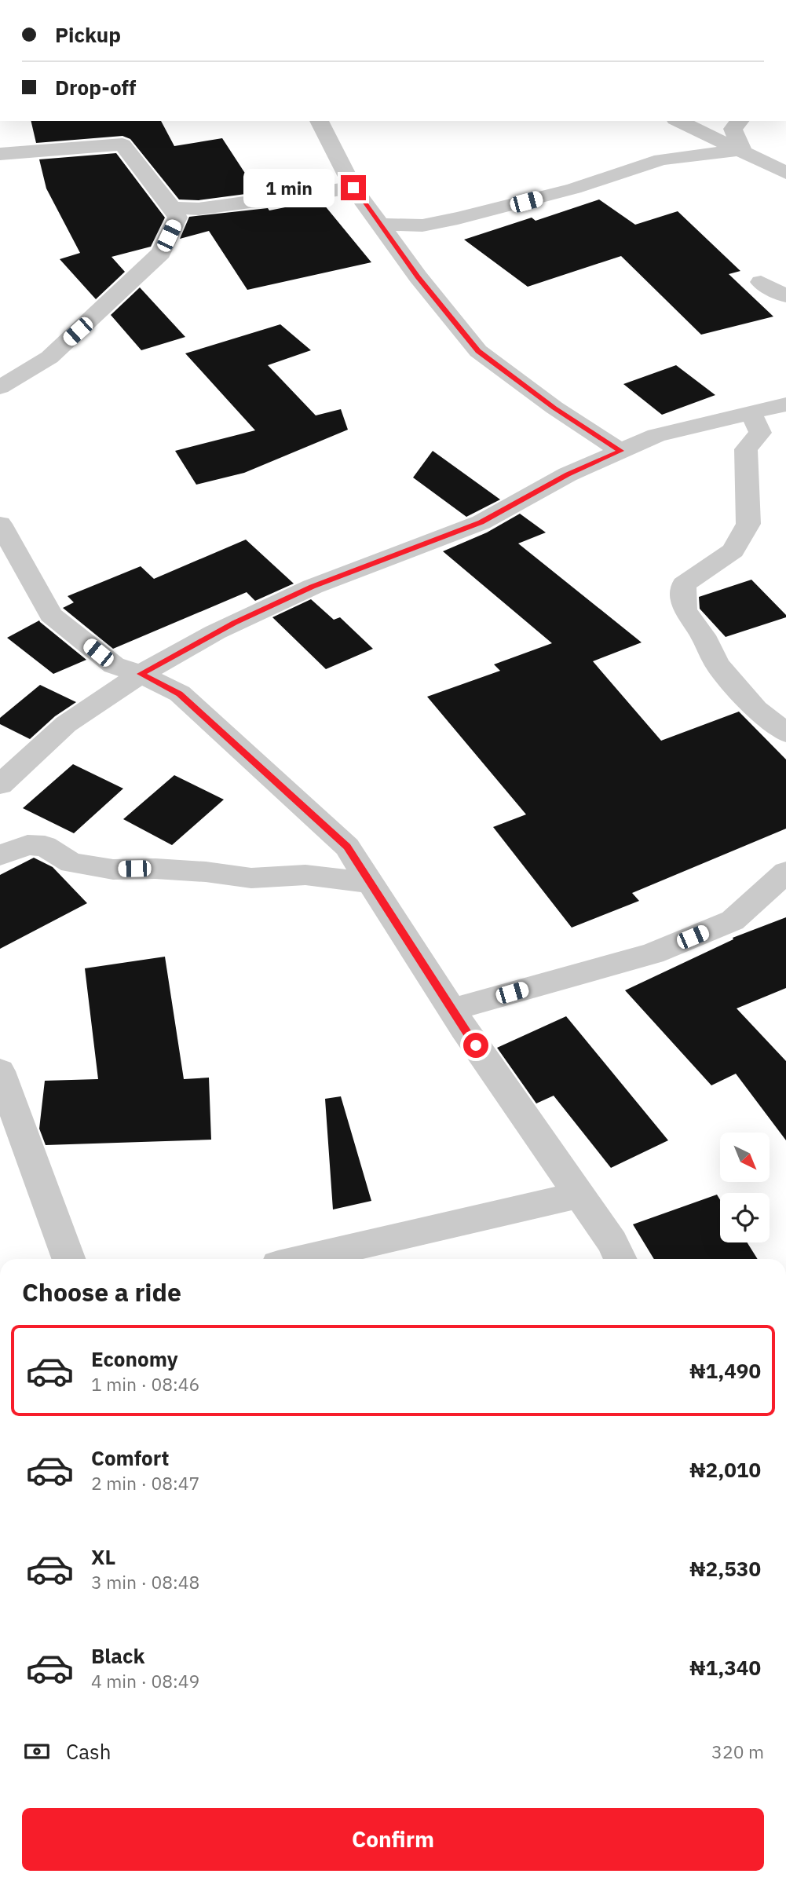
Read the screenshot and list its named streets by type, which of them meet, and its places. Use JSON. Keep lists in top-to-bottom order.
{
  "north": "bottom right",
  "page": {
    "banner": ["Pickup", "Drop-off"],
    "bubble": "1 min",
    "heading": "Choose a ride",
    "list": [
      {
        "name": "Economy",
        "note": "1 min · 08:46",
        "value": "₦1,490"
      },
      {
        "name": "Comfort",
        "note": "2 min · 08:47",
        "value": "₦2,010"
      },
      {
        "name": "XL",
        "note": "3 min · 08:48",
        "value": "₦2,530"
      },
      {
        "name": "Black",
        "note": "4 min · 08:49",
        "value": "₦1,340"
      }
    ],
    "pay": ["Cash", "320 m"],
    "buttons": "Confirm"
  }
}
